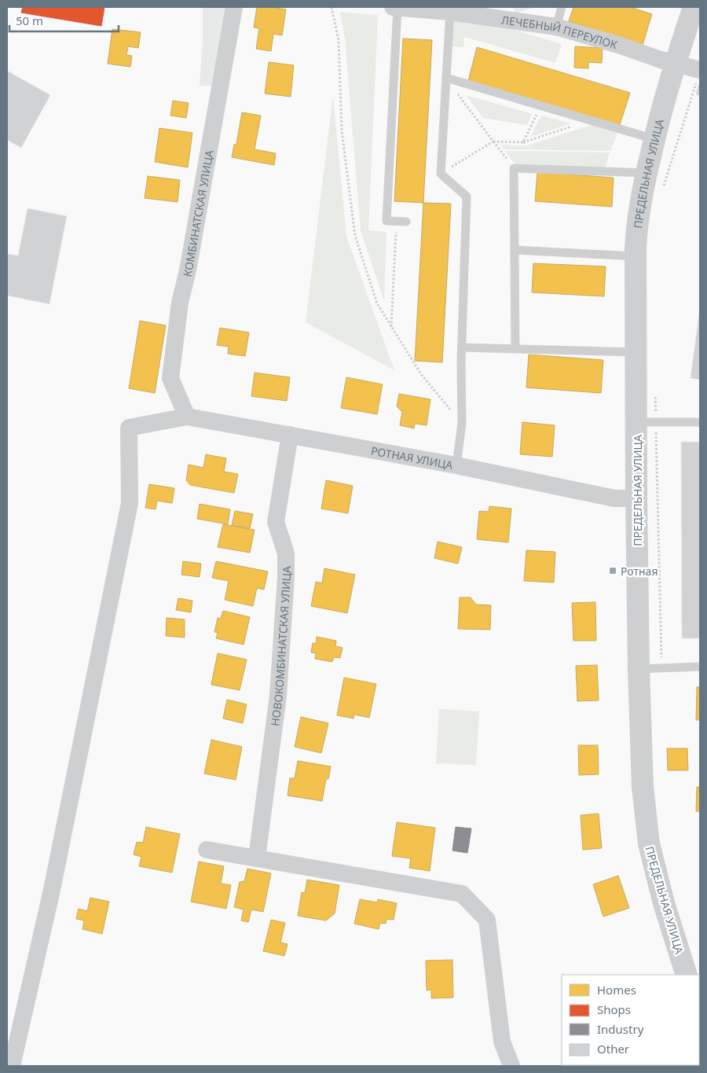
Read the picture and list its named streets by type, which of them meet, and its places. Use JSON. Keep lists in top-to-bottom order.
{
  "streets": {
    "street": [
      "ЛЕЧЕБНЫЙ ПЕРЕУЛОК",
      "ПРЕДЕЛЬНАЯ УЛИЦА",
      "КОМБИНАТСКАЯ УЛИЦА",
      "РОТНАЯ УЛИЦА",
      "НОВОКОМБИНАТСКАЯ УЛИЦА"
    ]
  },
  "crossings": [
    ["ЛЕЧЕБНЫЙ ПЕРЕУЛОК", "ПРЕДЕЛЬНАЯ УЛИЦА"],
    ["ПРЕДЕЛЬНАЯ УЛИЦА", "РОТНАЯ УЛИЦА"],
    ["КОМБИНАТСКАЯ УЛИЦА", "РОТНАЯ УЛИЦА"],
    ["РОТНАЯ УЛИЦА", "НОВОКОМБИНАТСКАЯ УЛИЦА"]
  ],
  "places": {
    "transit": ["Ротная"]
  },
  "legend": [
    "Homes",
    "Shops",
    "Industry",
    "Other"
  ],
  "scale_bar": "50 m"
}
